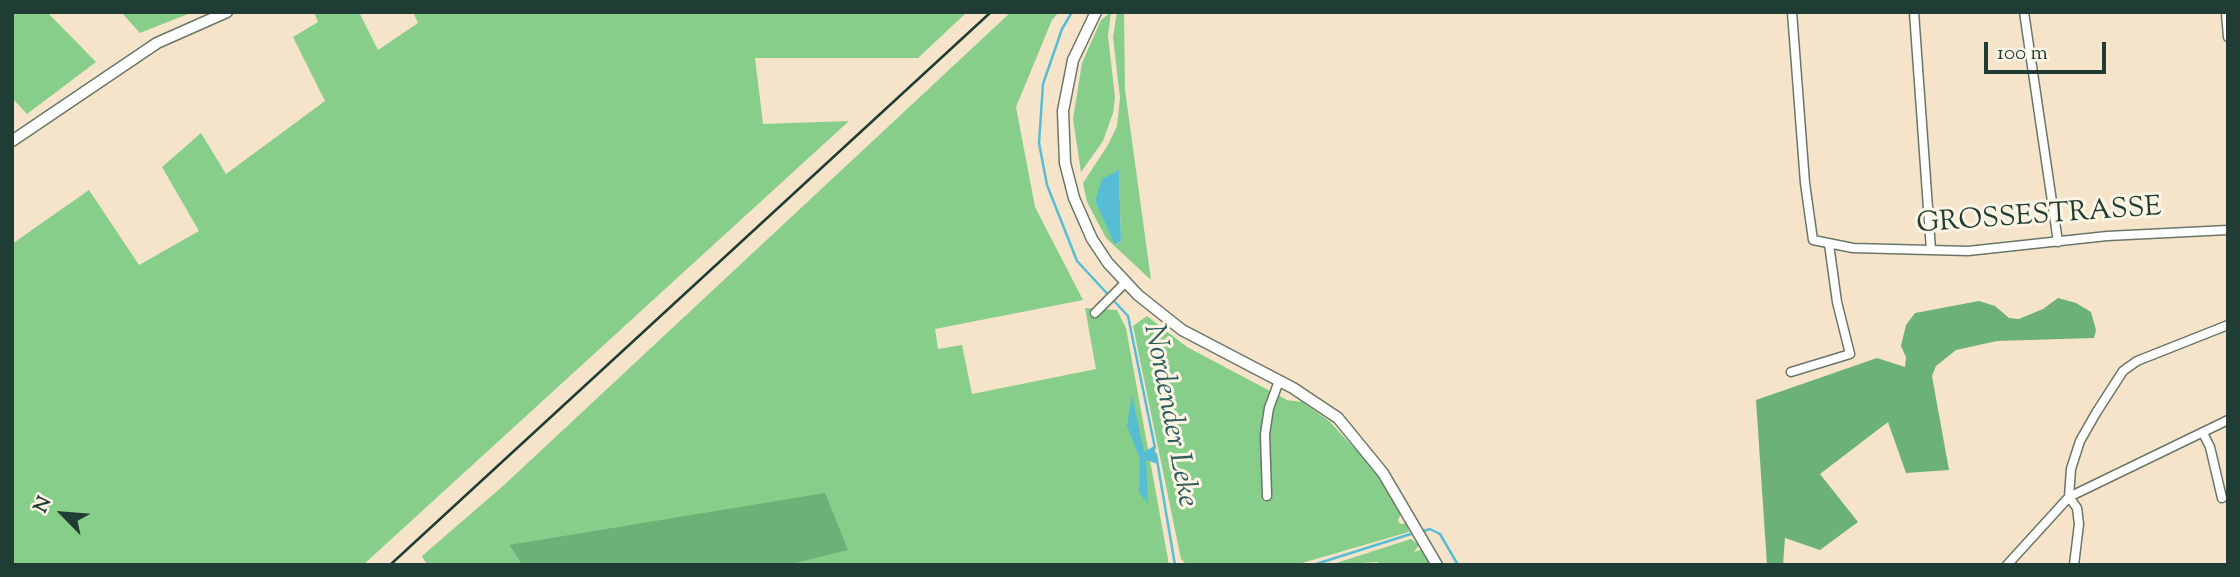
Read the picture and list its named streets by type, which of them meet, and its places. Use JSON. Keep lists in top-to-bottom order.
{
  "streets": {
    "street": ["GROSSESTRASSE"]
  },
  "water": ["Nordender Leke"],
  "scale_bar": "100 m",
  "north": "top left"
}
